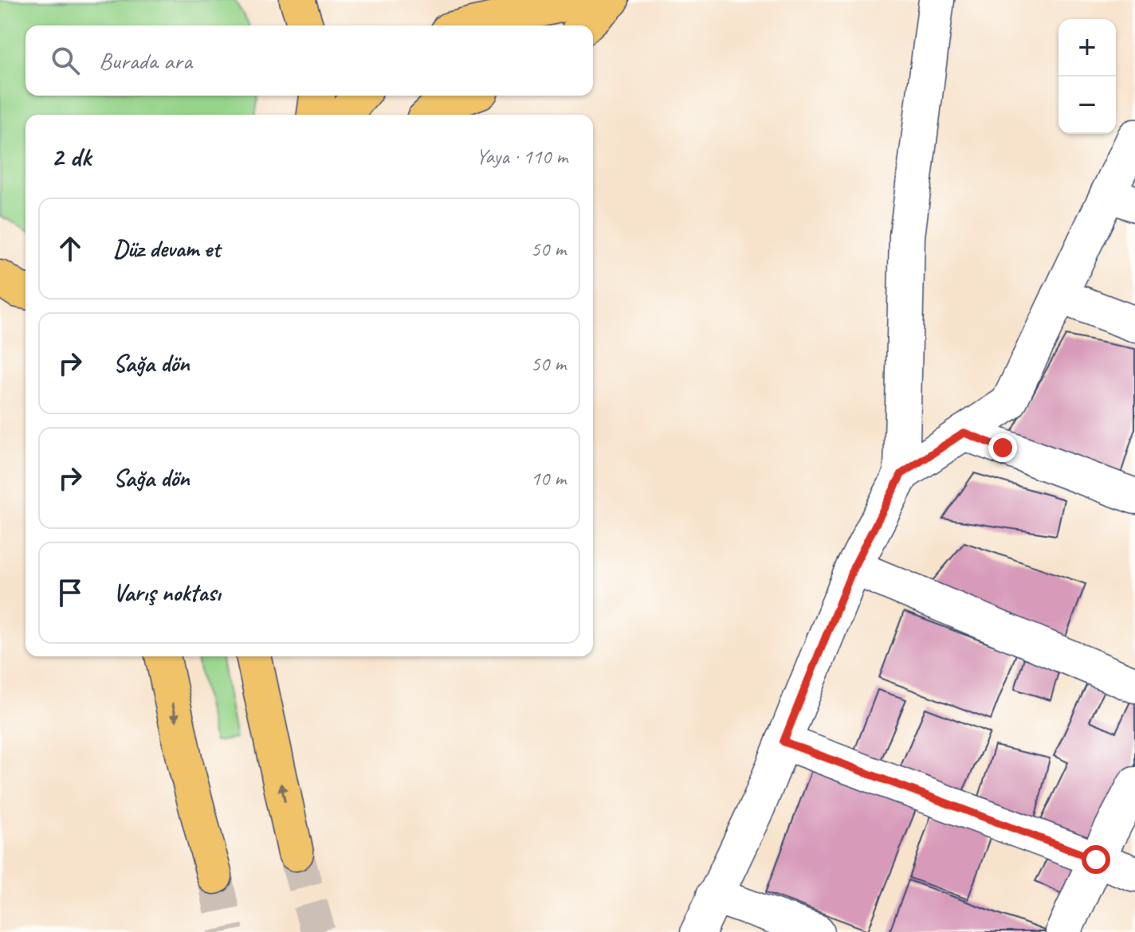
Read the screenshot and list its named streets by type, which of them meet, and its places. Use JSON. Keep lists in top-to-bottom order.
{
  "page": {
    "map_buttons": ["+", "−"],
    "search": "Burada ara",
    "heading": ["2 dk", "Yaya · 110 m"],
    "list": [
      ["Düz devam et", "50 m"],
      ["Sağa dön", "50 m"],
      ["Sağa dön", "10 m"],
      "Varış noktası"
    ]
  }
}
